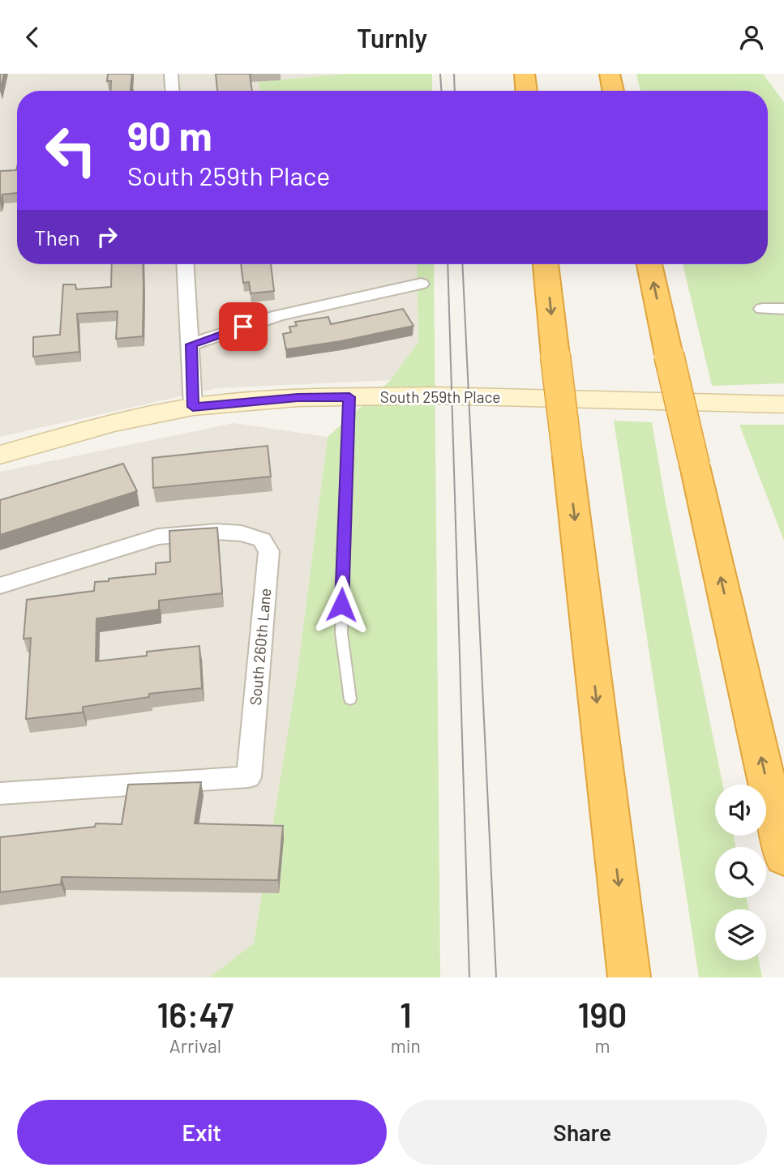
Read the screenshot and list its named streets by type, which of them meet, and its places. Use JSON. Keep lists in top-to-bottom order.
{
  "streets": {
    "main road": ["South 259th Place"],
    "street": ["South 260th Lane"]
  },
  "page": {
    "header": "Turnly",
    "turn": ["90 m", "South 259th Place"],
    "then": "Then",
    "eta": [
      "16:47",
      "Arrival",
      "1",
      "min",
      "190",
      "m"
    ],
    "buttons": ["Exit", "Share"]
  }
}
